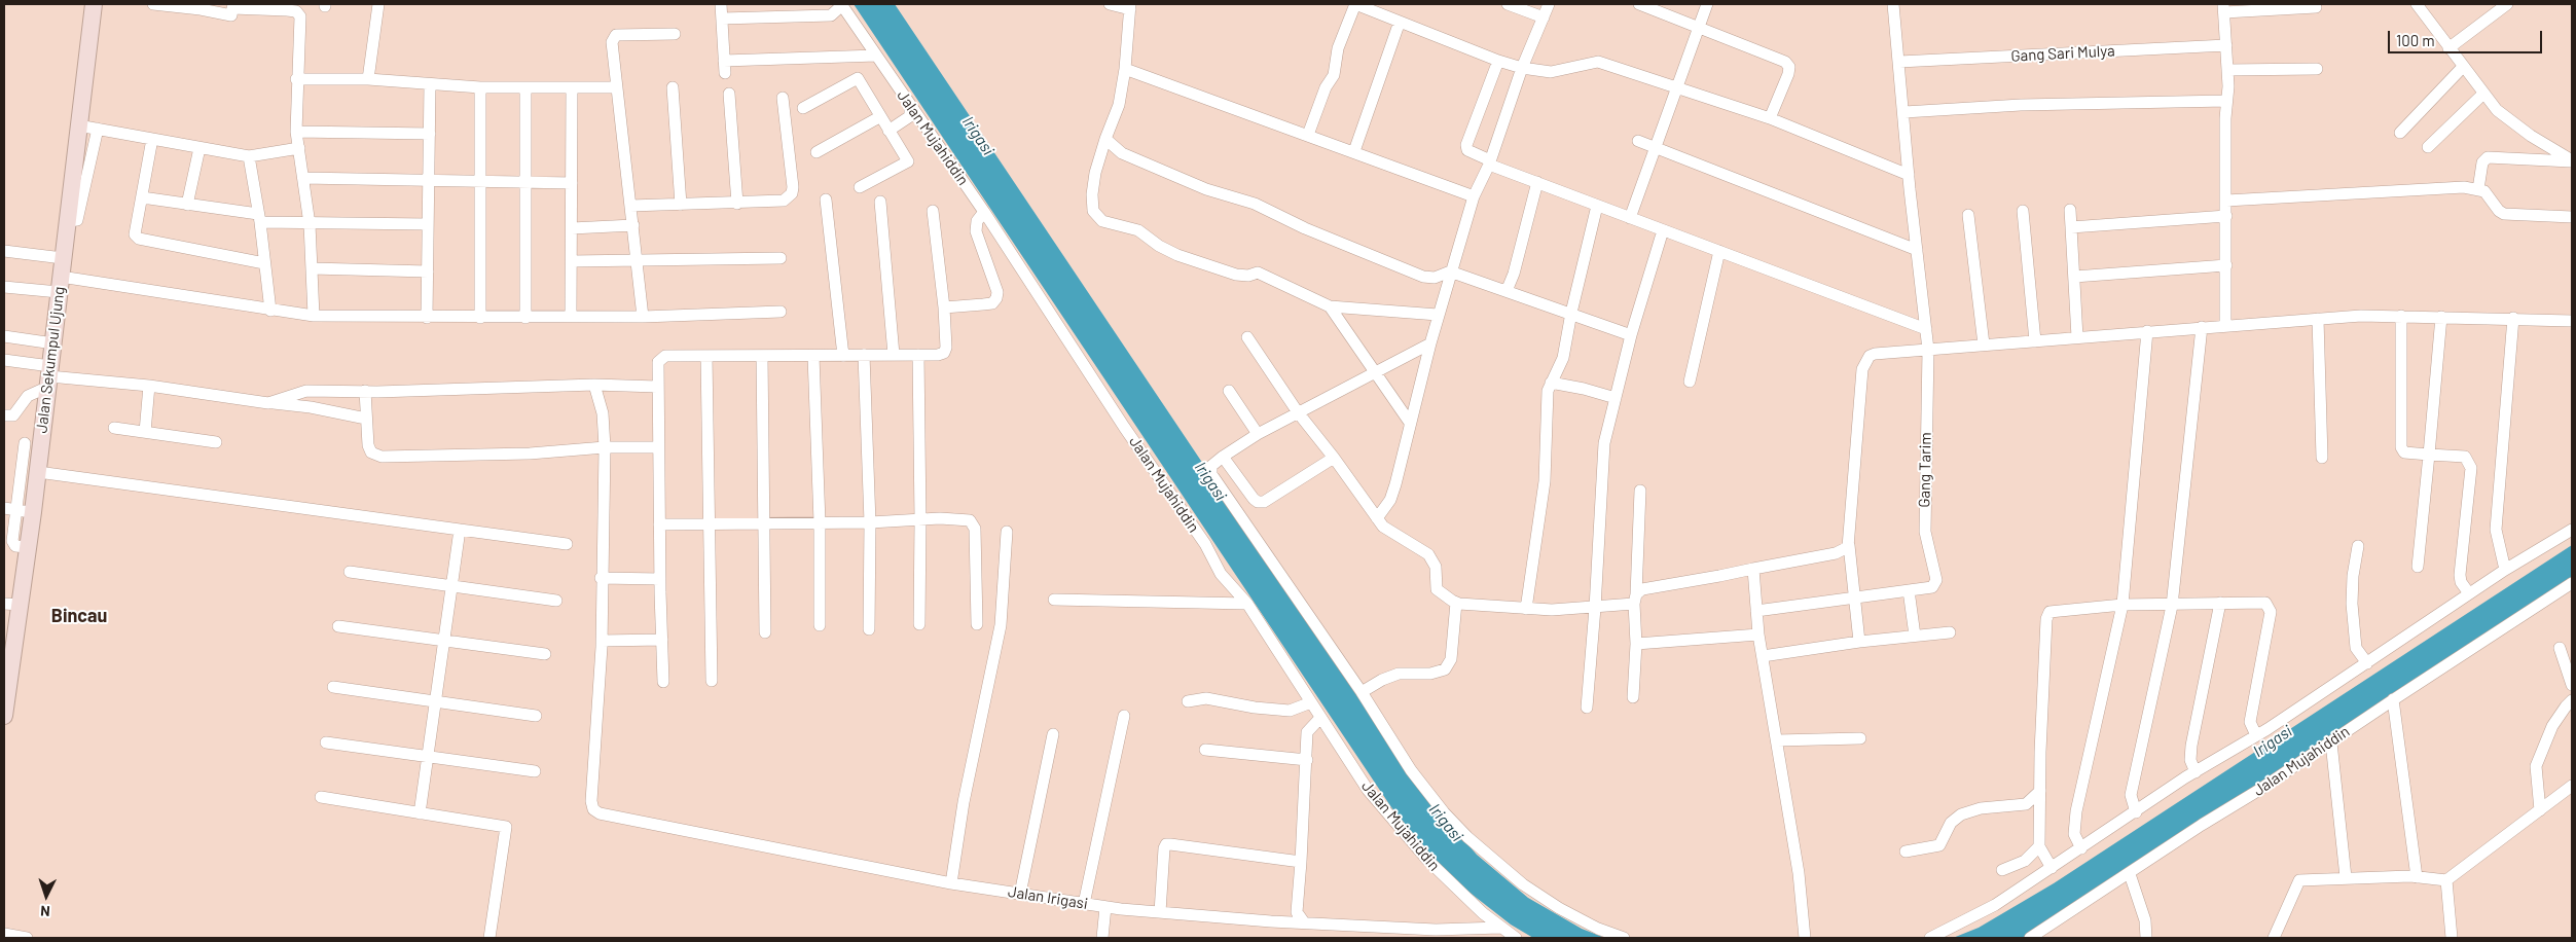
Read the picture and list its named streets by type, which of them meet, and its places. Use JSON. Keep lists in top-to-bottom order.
{
  "streets": {
    "main road": ["Jalan Sekumpul Ujung"],
    "street": [
      "Gang Sari Mulya",
      "Jalan Mujahiddin",
      "Gang Tarim",
      "Jalan Irigasi"
    ]
  },
  "crossings": [
    ["Gang Sari Mulya", "Gang Tarim"],
    ["Jalan Mujahiddin", "Jalan Irigasi"]
  ],
  "districts": ["Bincau"],
  "water": ["Irigasi"],
  "scale_bar": "100 m",
  "north": "bottom"
}
